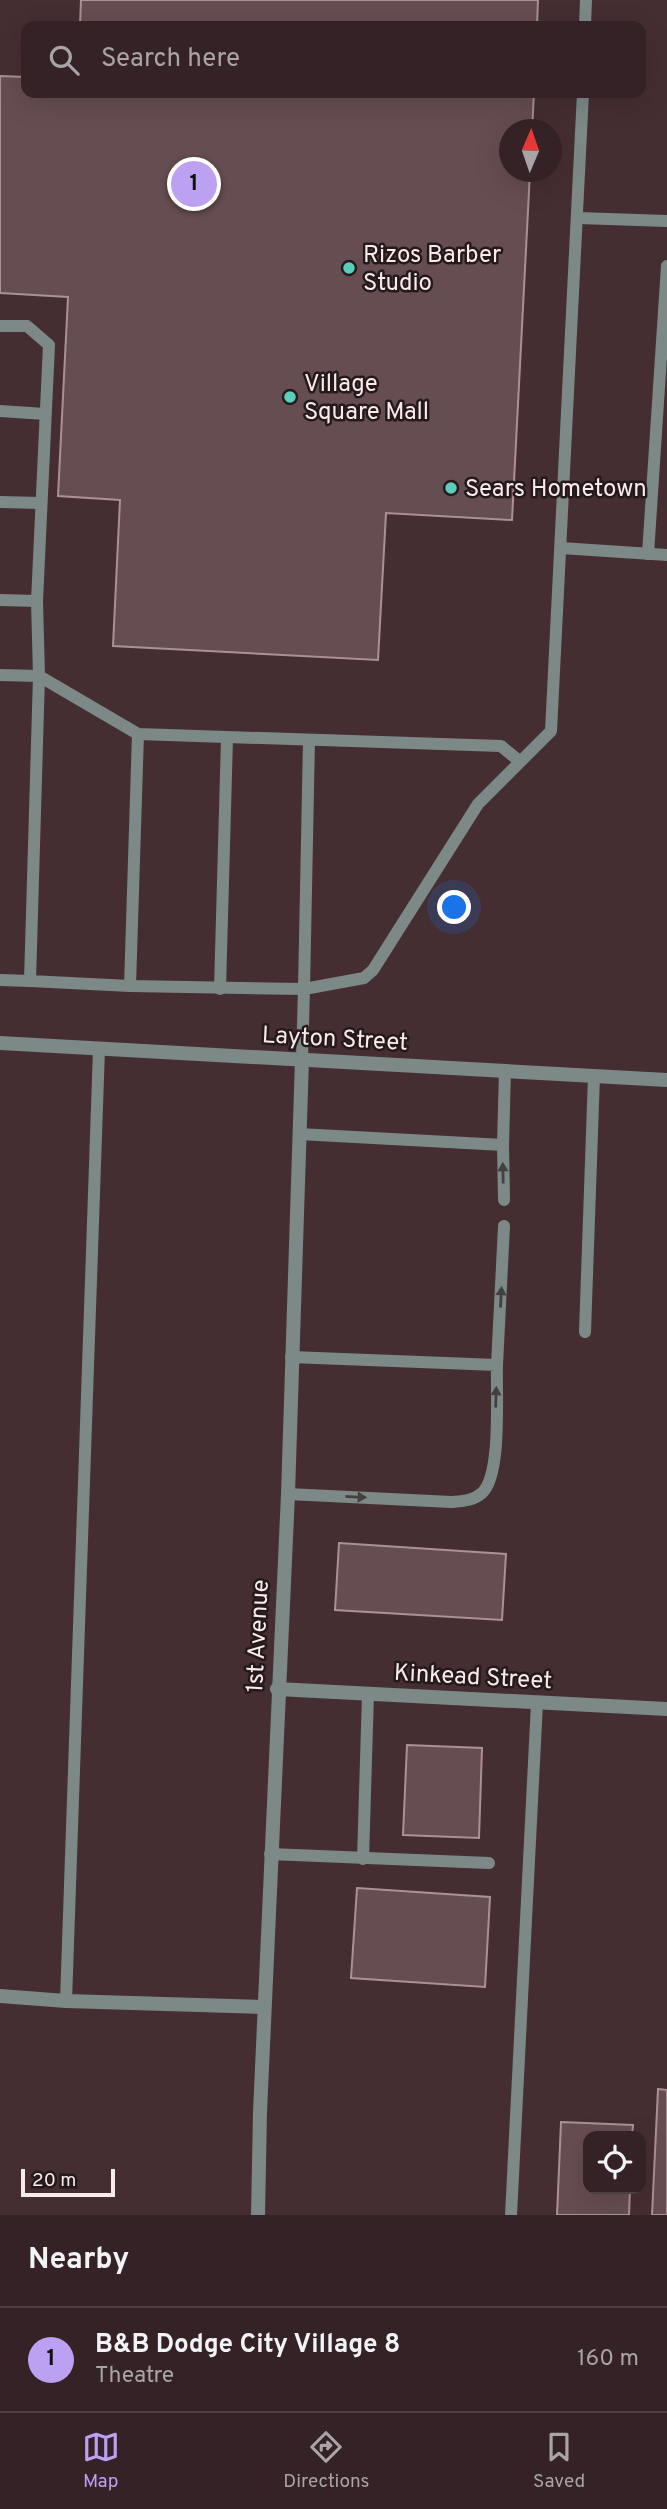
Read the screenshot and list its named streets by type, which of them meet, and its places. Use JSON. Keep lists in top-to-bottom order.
{
  "streets": {
    "street": ["Layton Street", "1st Avenue", "Kinkead Street"]
  },
  "crossings": [
    ["Layton Street", "1st Avenue"],
    ["1st Avenue", "Kinkead Street"]
  ],
  "places": ["Rizos Barber Studio", "Village Square Mall", "Sears Hometown"],
  "scale_bar": "20 m",
  "north": "top",
  "page": {
    "search": "Search here",
    "pins": "1",
    "scale": "20 m",
    "heading": "Nearby",
    "list": [
      {
        "mark": "1",
        "name": "B&B Dodge City Village 8",
        "note": "Theatre",
        "value": "160 m"
      }
    ],
    "nav": ["Map", "Directions", "Saved"]
  }
}
